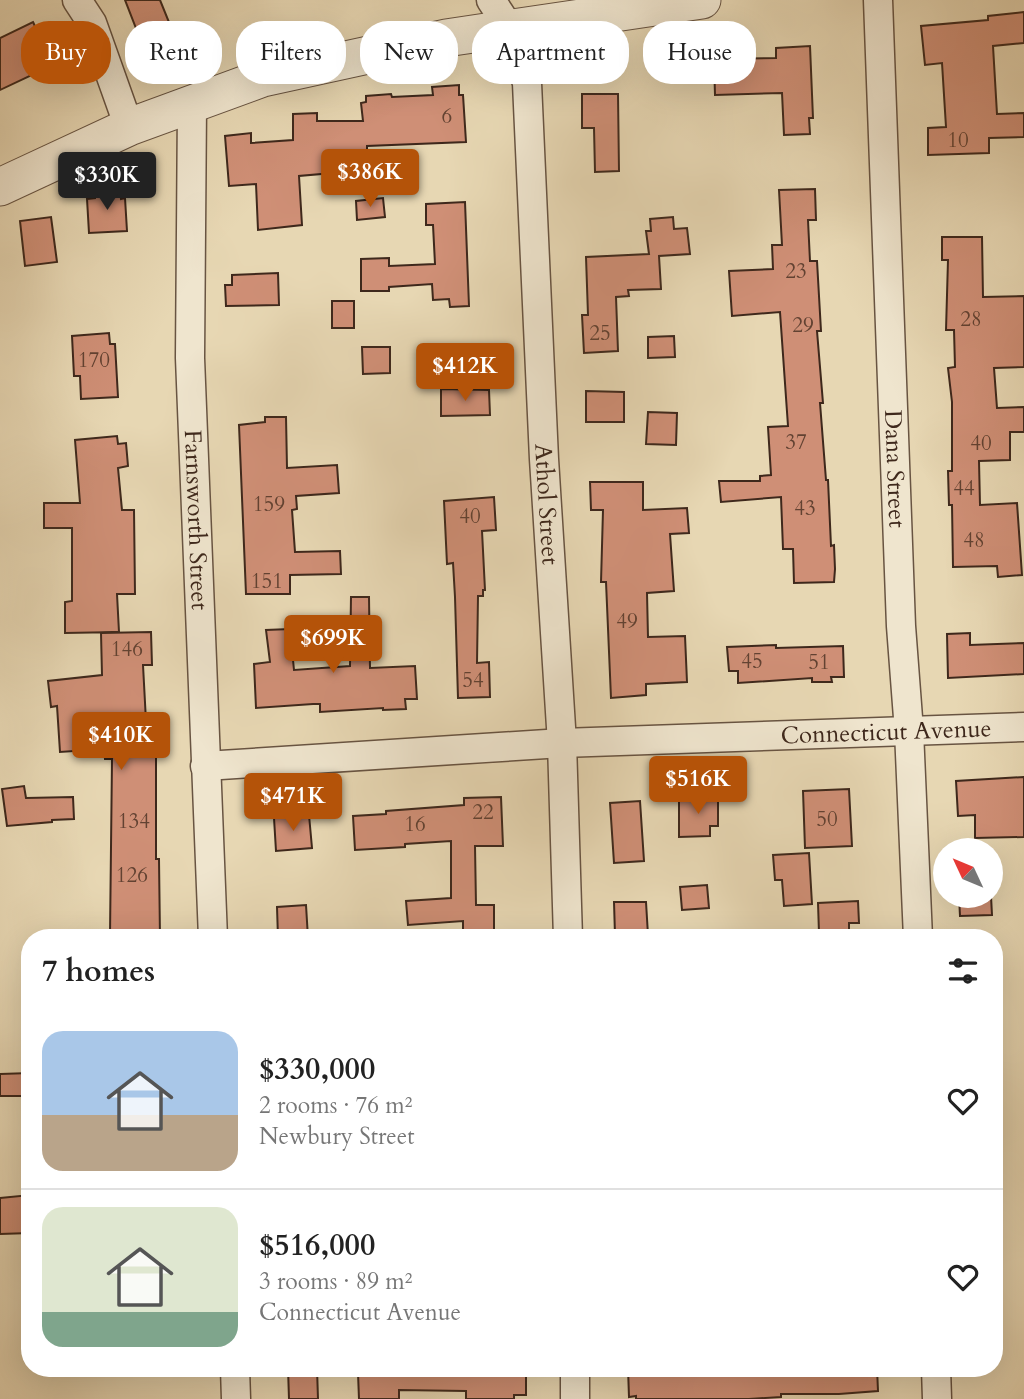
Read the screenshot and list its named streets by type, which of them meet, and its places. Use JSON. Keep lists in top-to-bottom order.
{
  "streets": {
    "street": [
      "Dana Street",
      "Athol Street",
      "Farnsworth Street",
      "Connecticut Avenue"
    ]
  },
  "crossings": [
    ["Dana Street", "Connecticut Avenue"],
    ["Athol Street", "Connecticut Avenue"],
    ["Farnsworth Street", "Connecticut Avenue"]
  ],
  "house_numbers": [
    "6",
    "10",
    "23",
    "28",
    "29",
    "25",
    "170",
    "37",
    "40",
    "44",
    "159",
    "43",
    "40",
    "48",
    "151",
    "49",
    "146",
    "45",
    "51",
    "54",
    "22",
    "50",
    "134",
    "16",
    "126"
  ],
  "north": "top left",
  "page": {
    "chip": [
      "Buy",
      "Rent",
      "Filters",
      "New",
      "Apartment",
      "House"
    ],
    "price": [
      "$386K",
      "$330K",
      "$412K",
      "$699K",
      "$410K",
      "$516K",
      "$471K"
    ],
    "heading": "7 homes",
    "list": [
      {
        "name": "$330,000",
        "note": "2 rooms · 76 m² · Newbury Street"
      },
      {
        "name": "$516,000",
        "note": "3 rooms · 89 m² · Connecticut Avenue"
      }
    ]
  }
}
